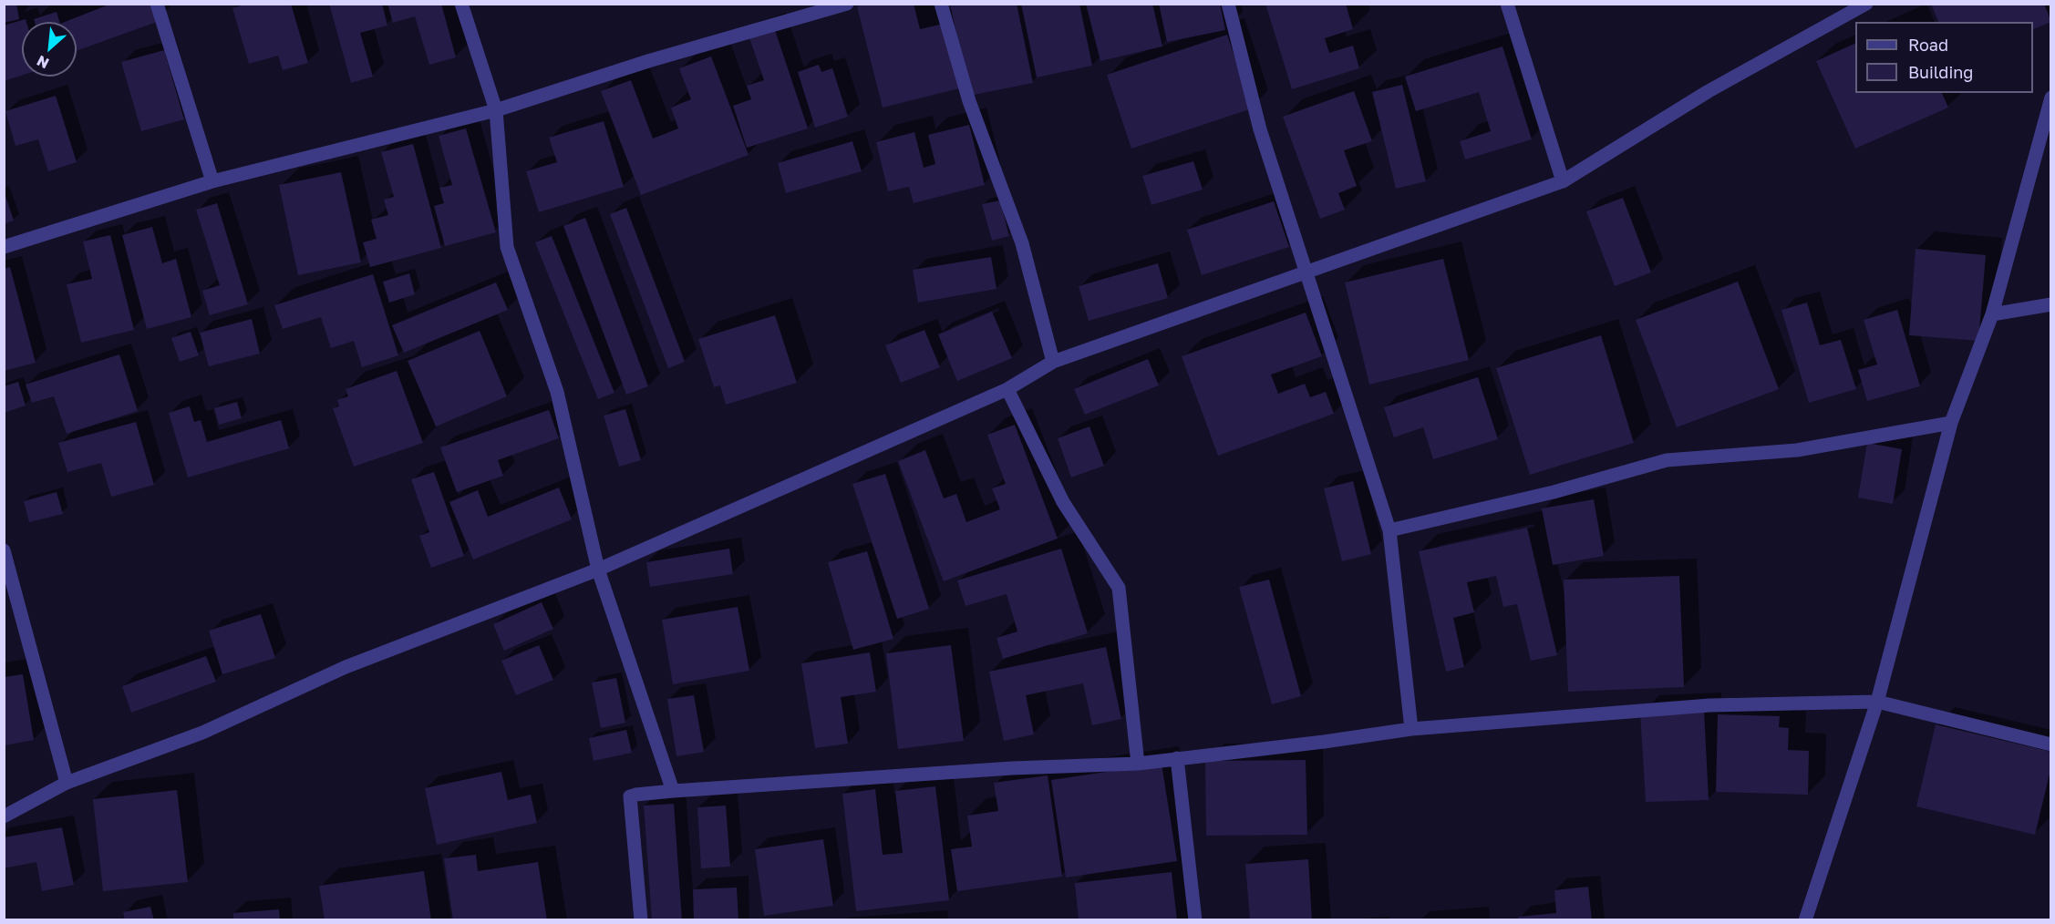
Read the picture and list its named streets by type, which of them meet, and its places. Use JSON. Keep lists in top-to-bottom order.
{
  "legend": ["Road", "Building"],
  "north": "bottom left"
}
